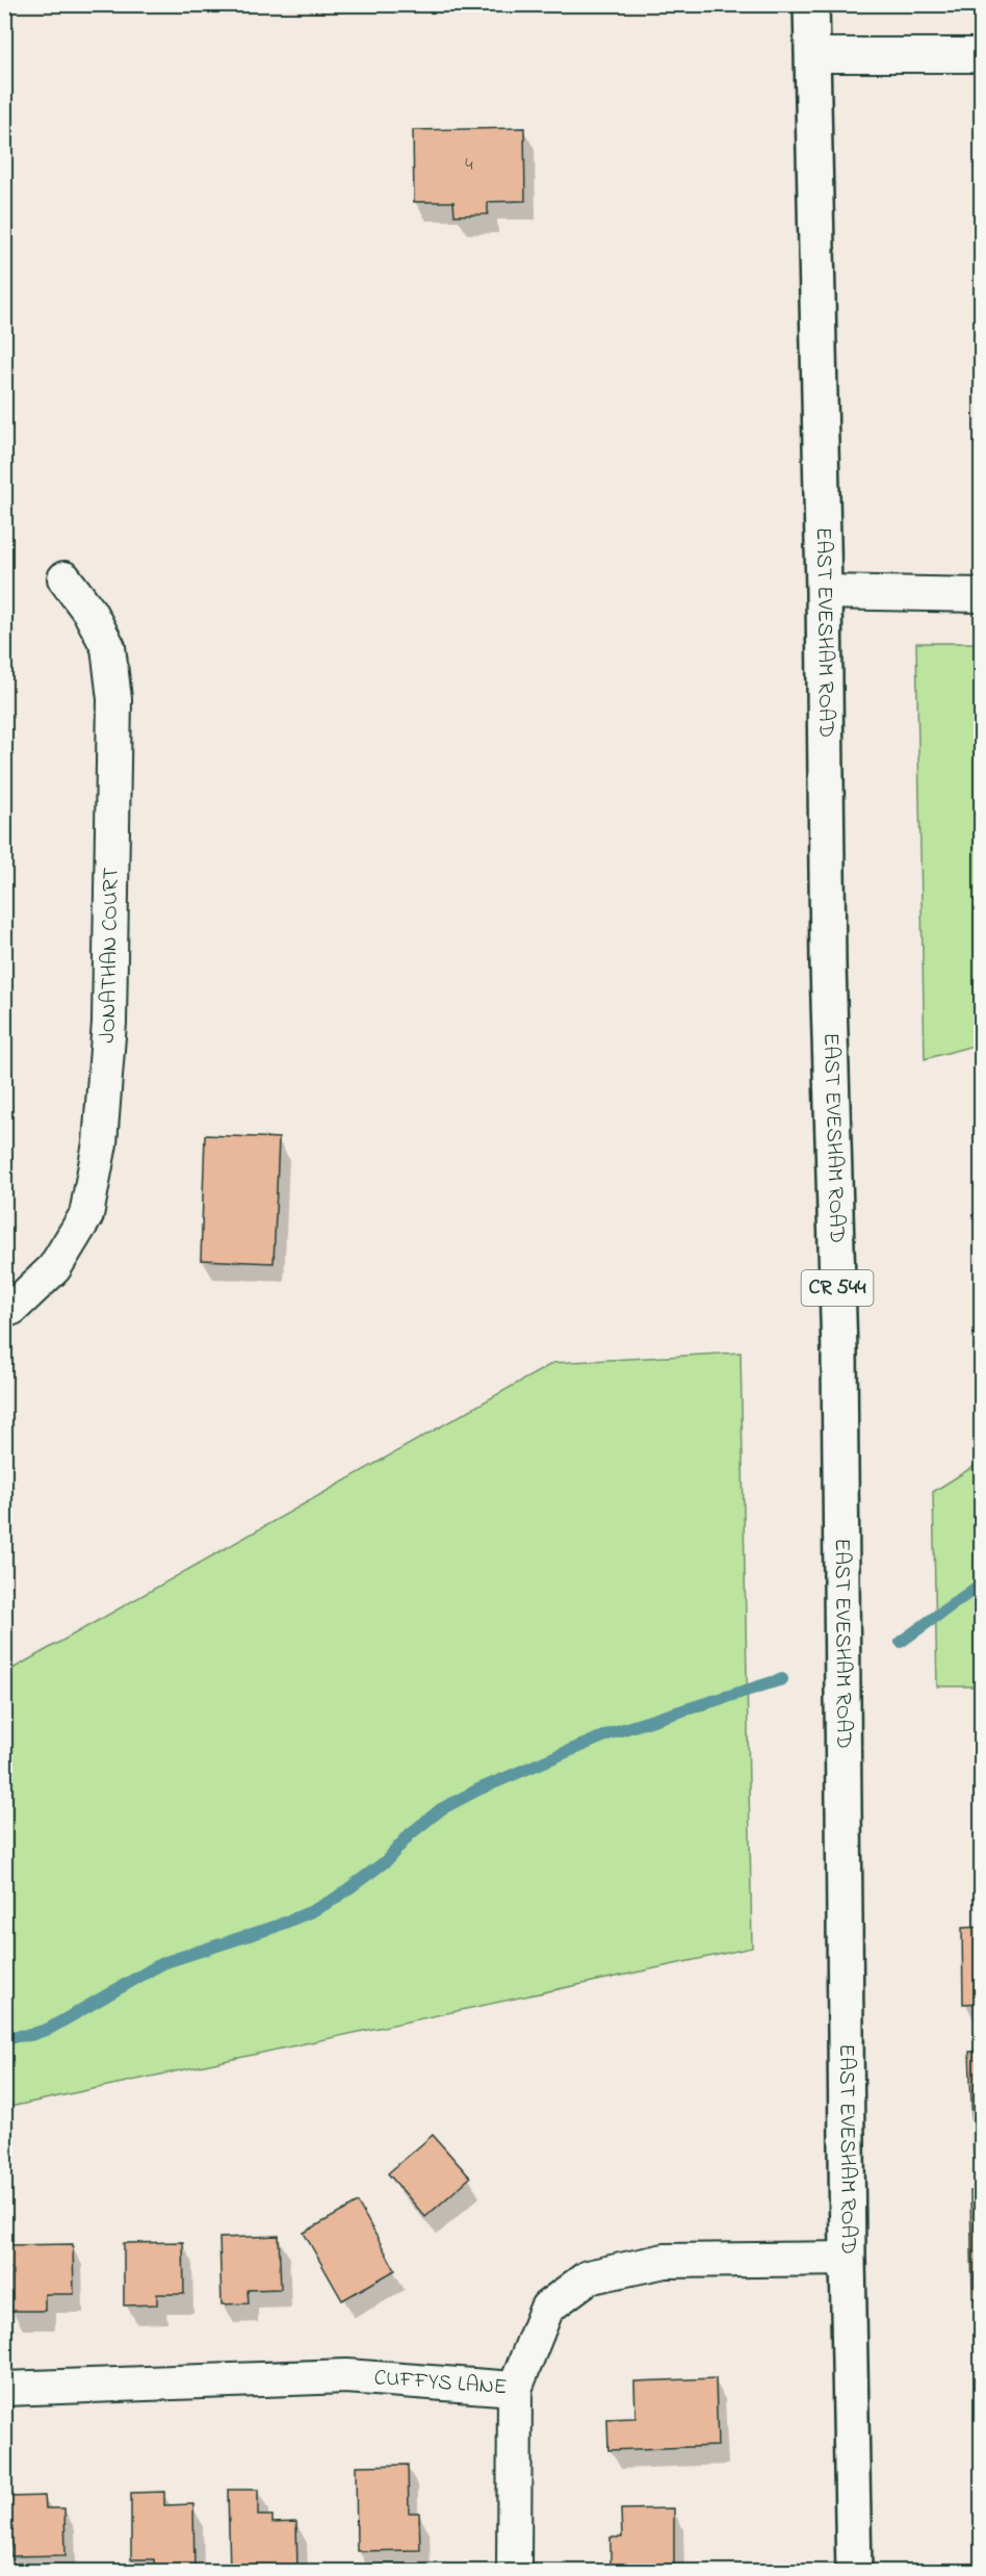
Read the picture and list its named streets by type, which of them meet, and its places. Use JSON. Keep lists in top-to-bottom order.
{
  "streets": {
    "main road": ["EAST EVESHAM ROAD", "CR 544"],
    "street": ["JONATHAN COURT", "CUFFYS LANE"]
  },
  "crossings": [
    ["EAST EVESHAM ROAD", "CUFFYS LANE"]
  ],
  "house_numbers": ["4"]
}
